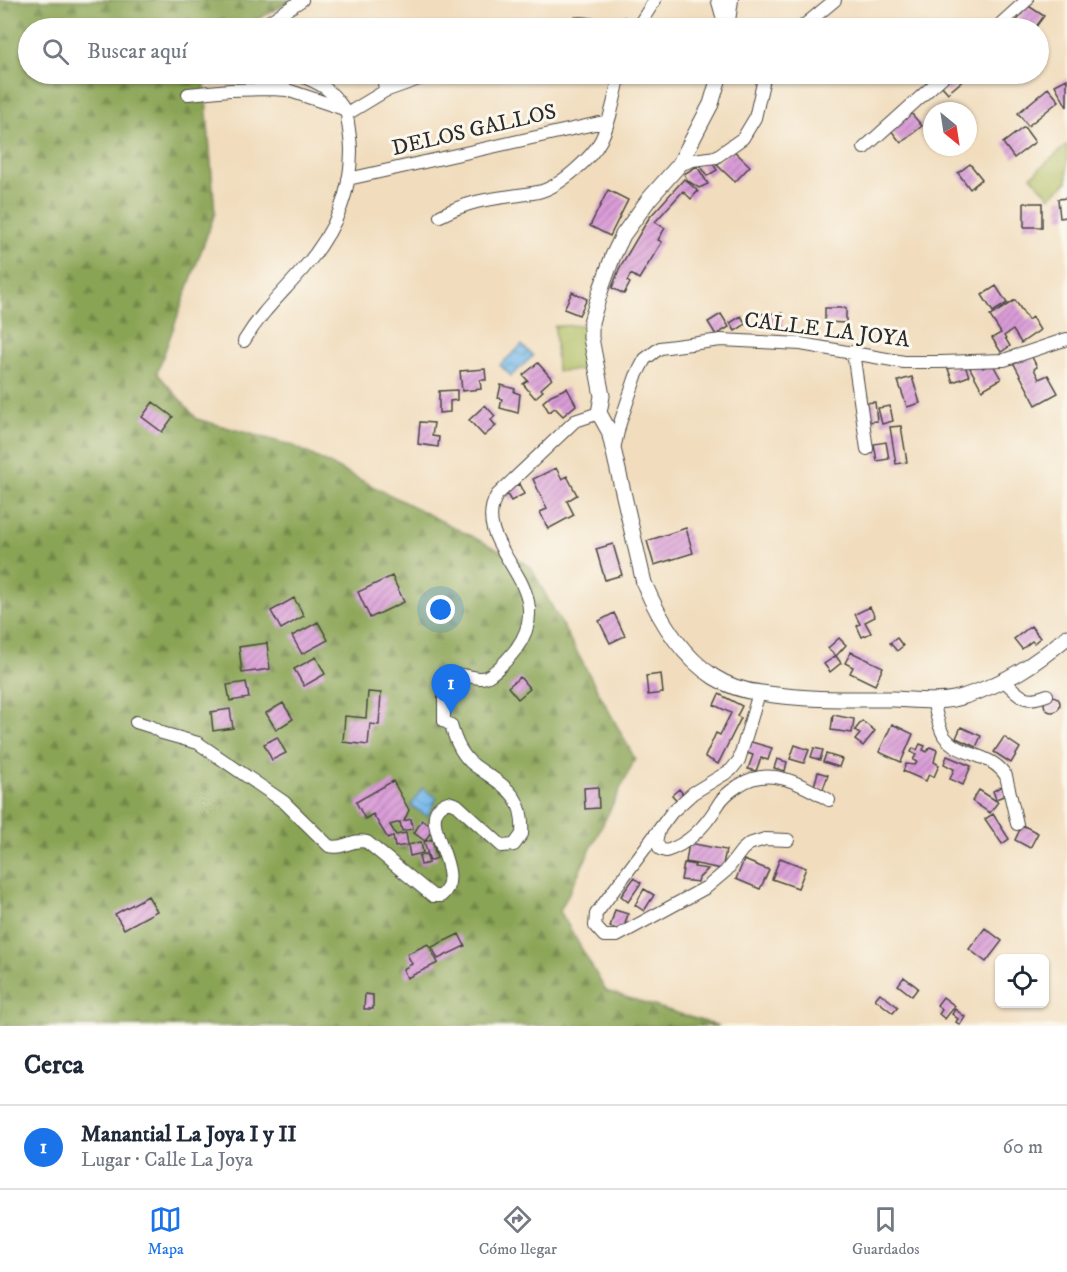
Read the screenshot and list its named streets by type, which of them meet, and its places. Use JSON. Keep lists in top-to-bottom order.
{
  "streets": {
    "street": ["DELOS GALLOS", "CALLE LA JOYA"]
  },
  "north": "bottom right",
  "page": {
    "search": "Buscar aquí",
    "pins": "1",
    "heading": "Cerca",
    "list": [
      {
        "mark": "1",
        "name": "Manantial La Joya I y II",
        "note": "Lugar · Calle La Joya",
        "value": "60 m"
      }
    ],
    "nav": ["Mapa", "Cómo llegar", "Guardados"]
  }
}
